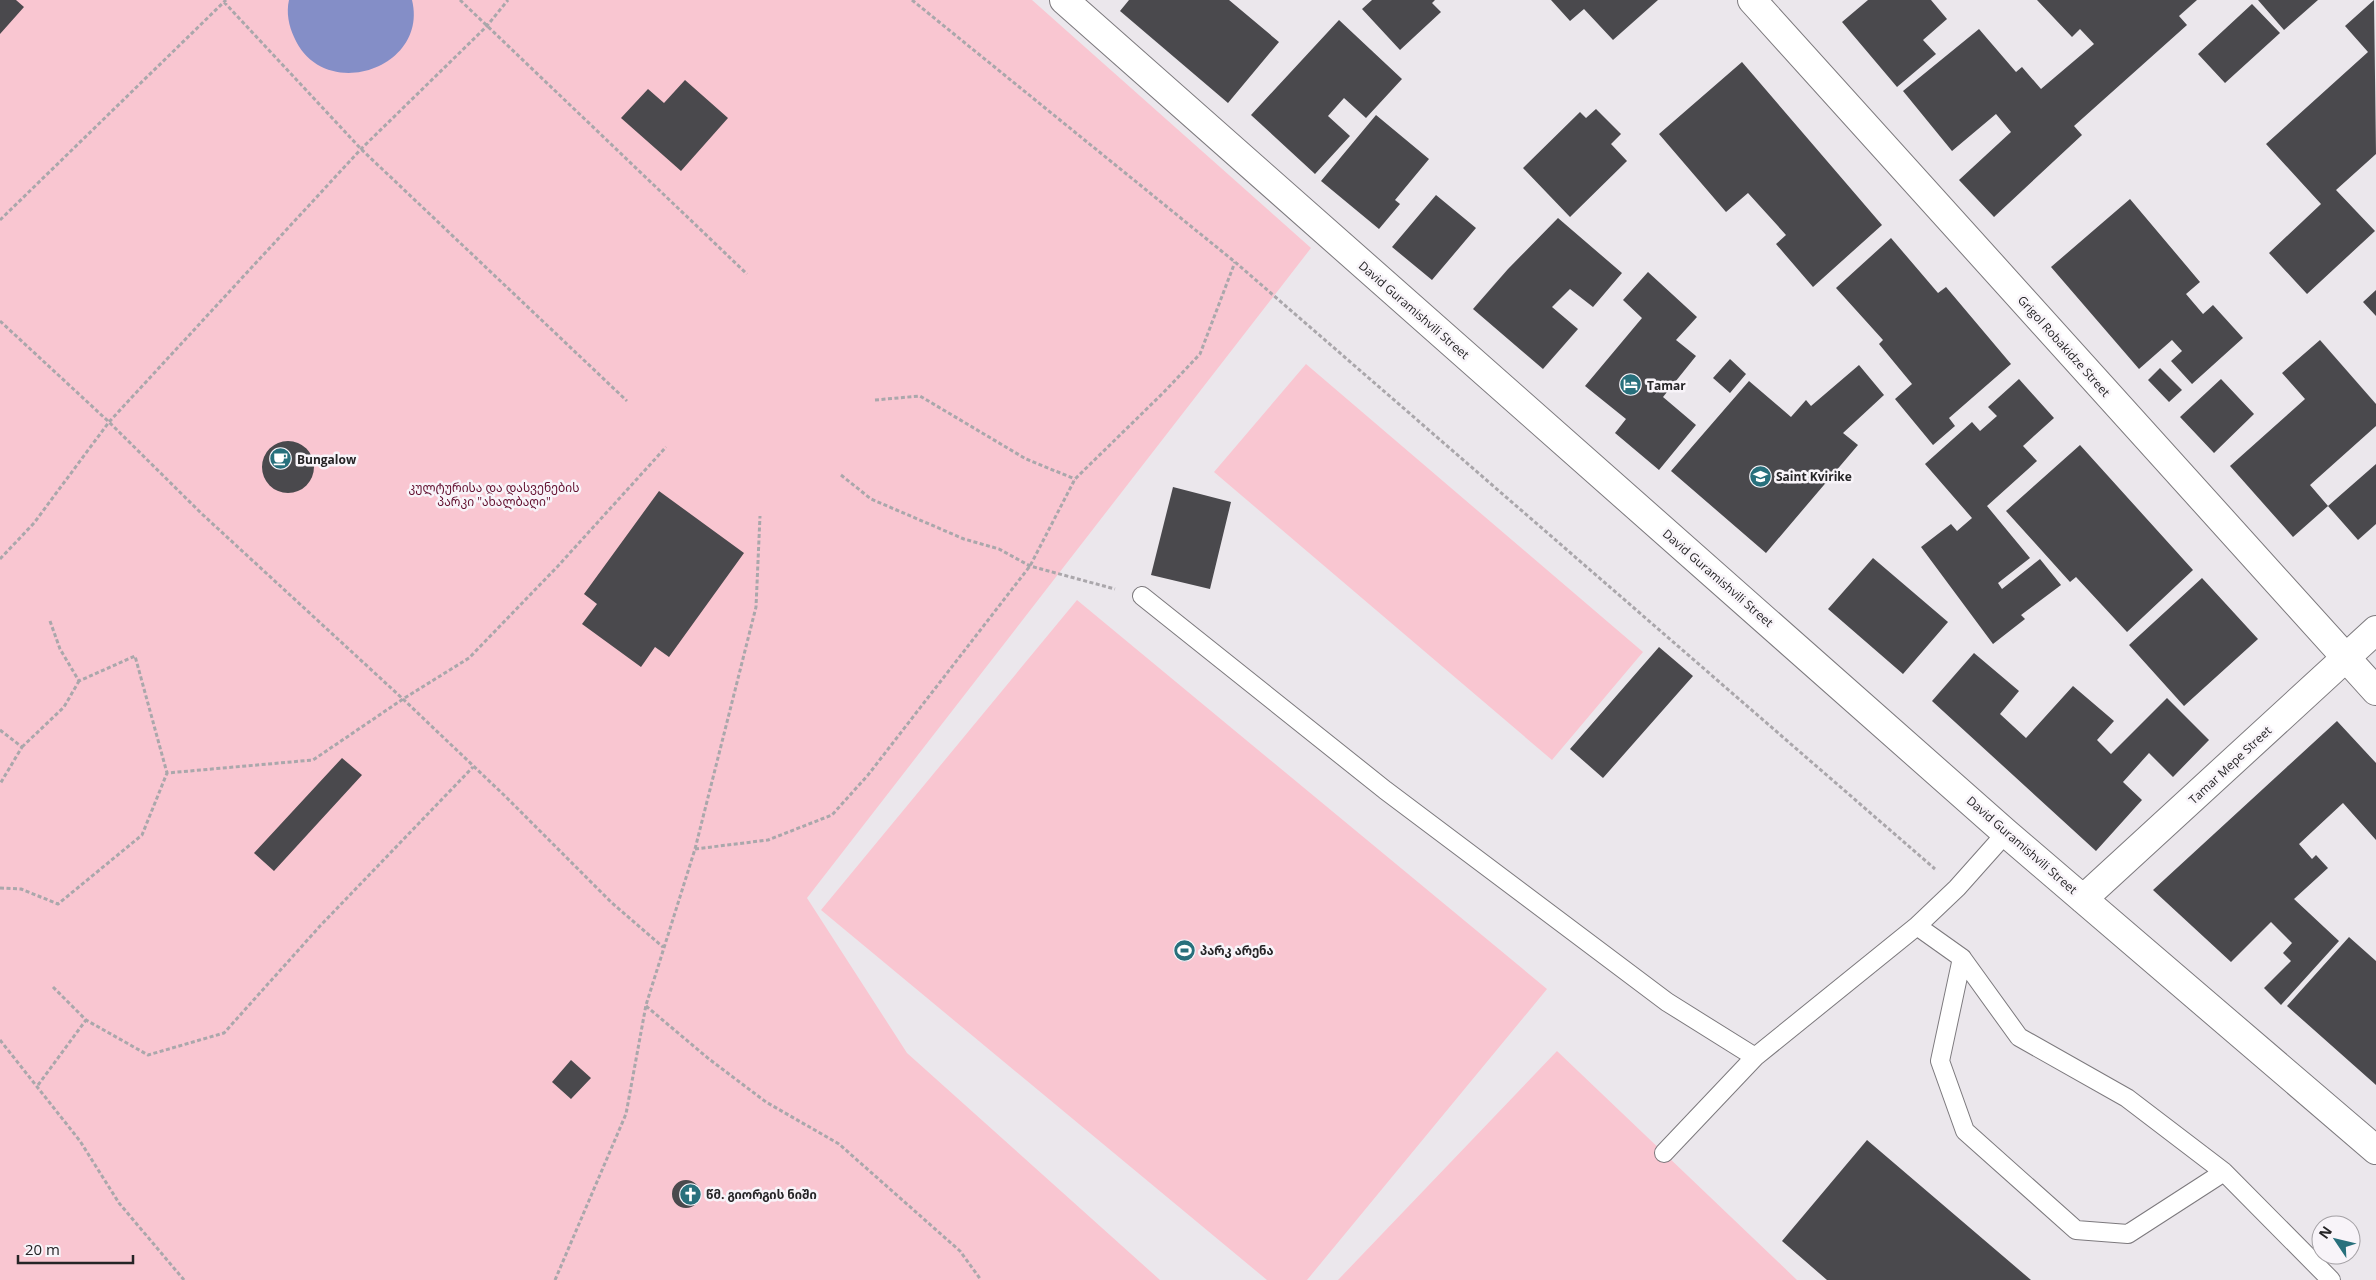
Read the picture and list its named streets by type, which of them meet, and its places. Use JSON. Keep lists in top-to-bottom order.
{
  "streets": {
    "street": ["David Guramishvili Street", "Grigol Robakidze Street", "Tamar Mepe Street"]
  },
  "crossings": [
    ["David Guramishvili Street", "Tamar Mepe Street"],
    ["Grigol Robakidze Street", "Tamar Mepe Street"]
  ],
  "parks": ["კულტურისა და დასვენების პარკი \"ახალბაღი\""],
  "places": {
    "hotel": ["Tamar"],
    "cafe": ["Bungalow"],
    "school or university": ["Saint Kvirike"],
    "sports": ["პარკ არენა"],
    "church": ["წმ. გიორგის ნიში"]
  },
  "scale_bar": "20 m",
  "north": "top left"
}
